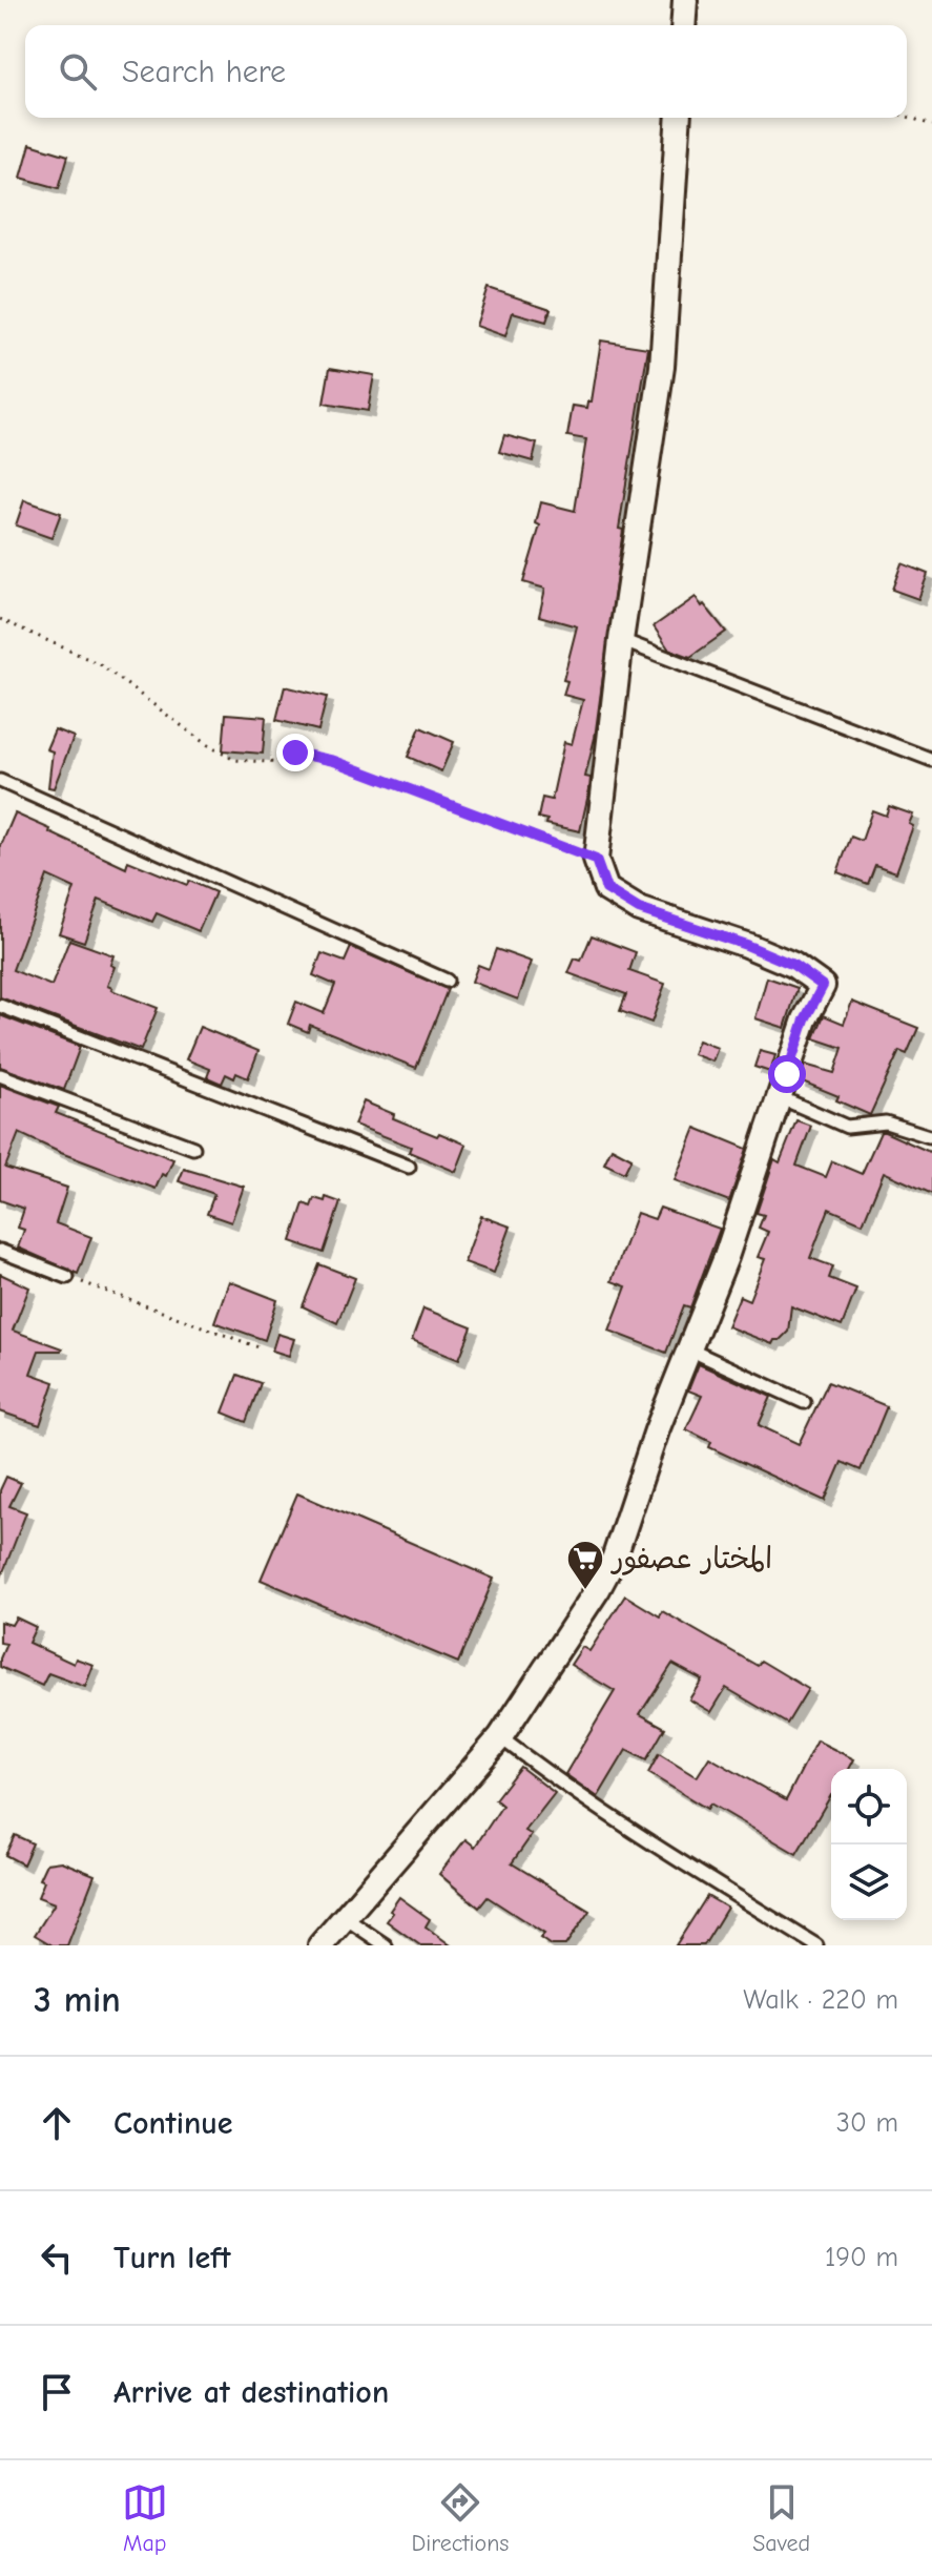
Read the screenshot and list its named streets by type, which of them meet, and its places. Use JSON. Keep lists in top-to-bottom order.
{
  "places": {
    "supermarket": ["المختار عصفور"]
  },
  "page": {
    "search": "Search here",
    "heading": ["3 min", "Walk · 220 m"],
    "list": [
      ["Continue", "30 m"],
      ["Turn left", "190 m"],
      "Arrive at destination"
    ],
    "nav": ["Map", "Directions", "Saved"]
  }
}
